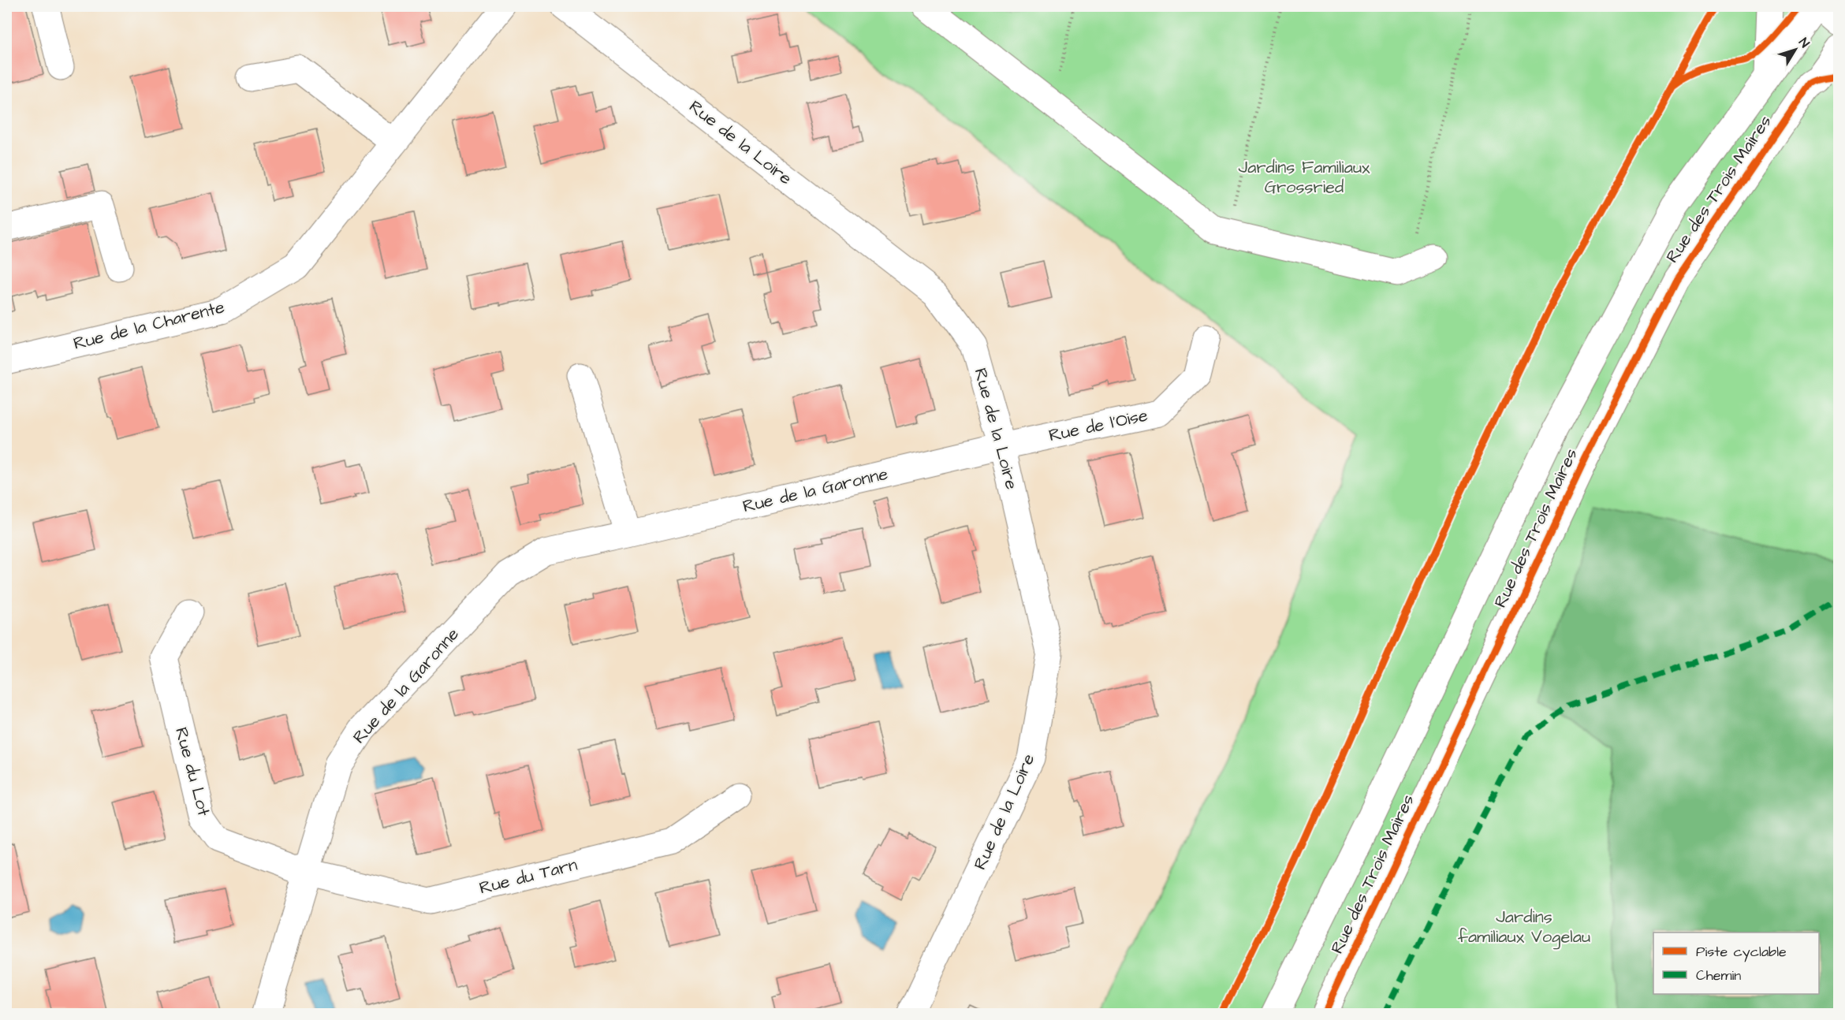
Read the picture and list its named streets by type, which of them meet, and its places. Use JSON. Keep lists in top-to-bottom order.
{
  "streets": {
    "street": [
      "Rue de la Loire",
      "Rue des Trois Maires",
      "Rue de la Charente",
      "Rue de l'Oise",
      "Rue de la Garonne",
      "Rue du Lot",
      "Rue du Tarn"
    ]
  },
  "crossings": [
    ["Rue de la Loire", "Rue de l'Oise"],
    ["Rue de la Loire", "Rue de la Garonne"],
    ["Rue de l'Oise", "Rue de la Garonne"],
    ["Rue de la Garonne", "Rue du Lot"],
    ["Rue de la Garonne", "Rue du Tarn"],
    ["Rue du Lot", "Rue du Tarn"]
  ],
  "parks": ["Jardins Familiaux Grossried", "Jardins familiaux Vogelau"],
  "legend": ["Piste cyclable", "Chemin"],
  "north": "top right"
}
